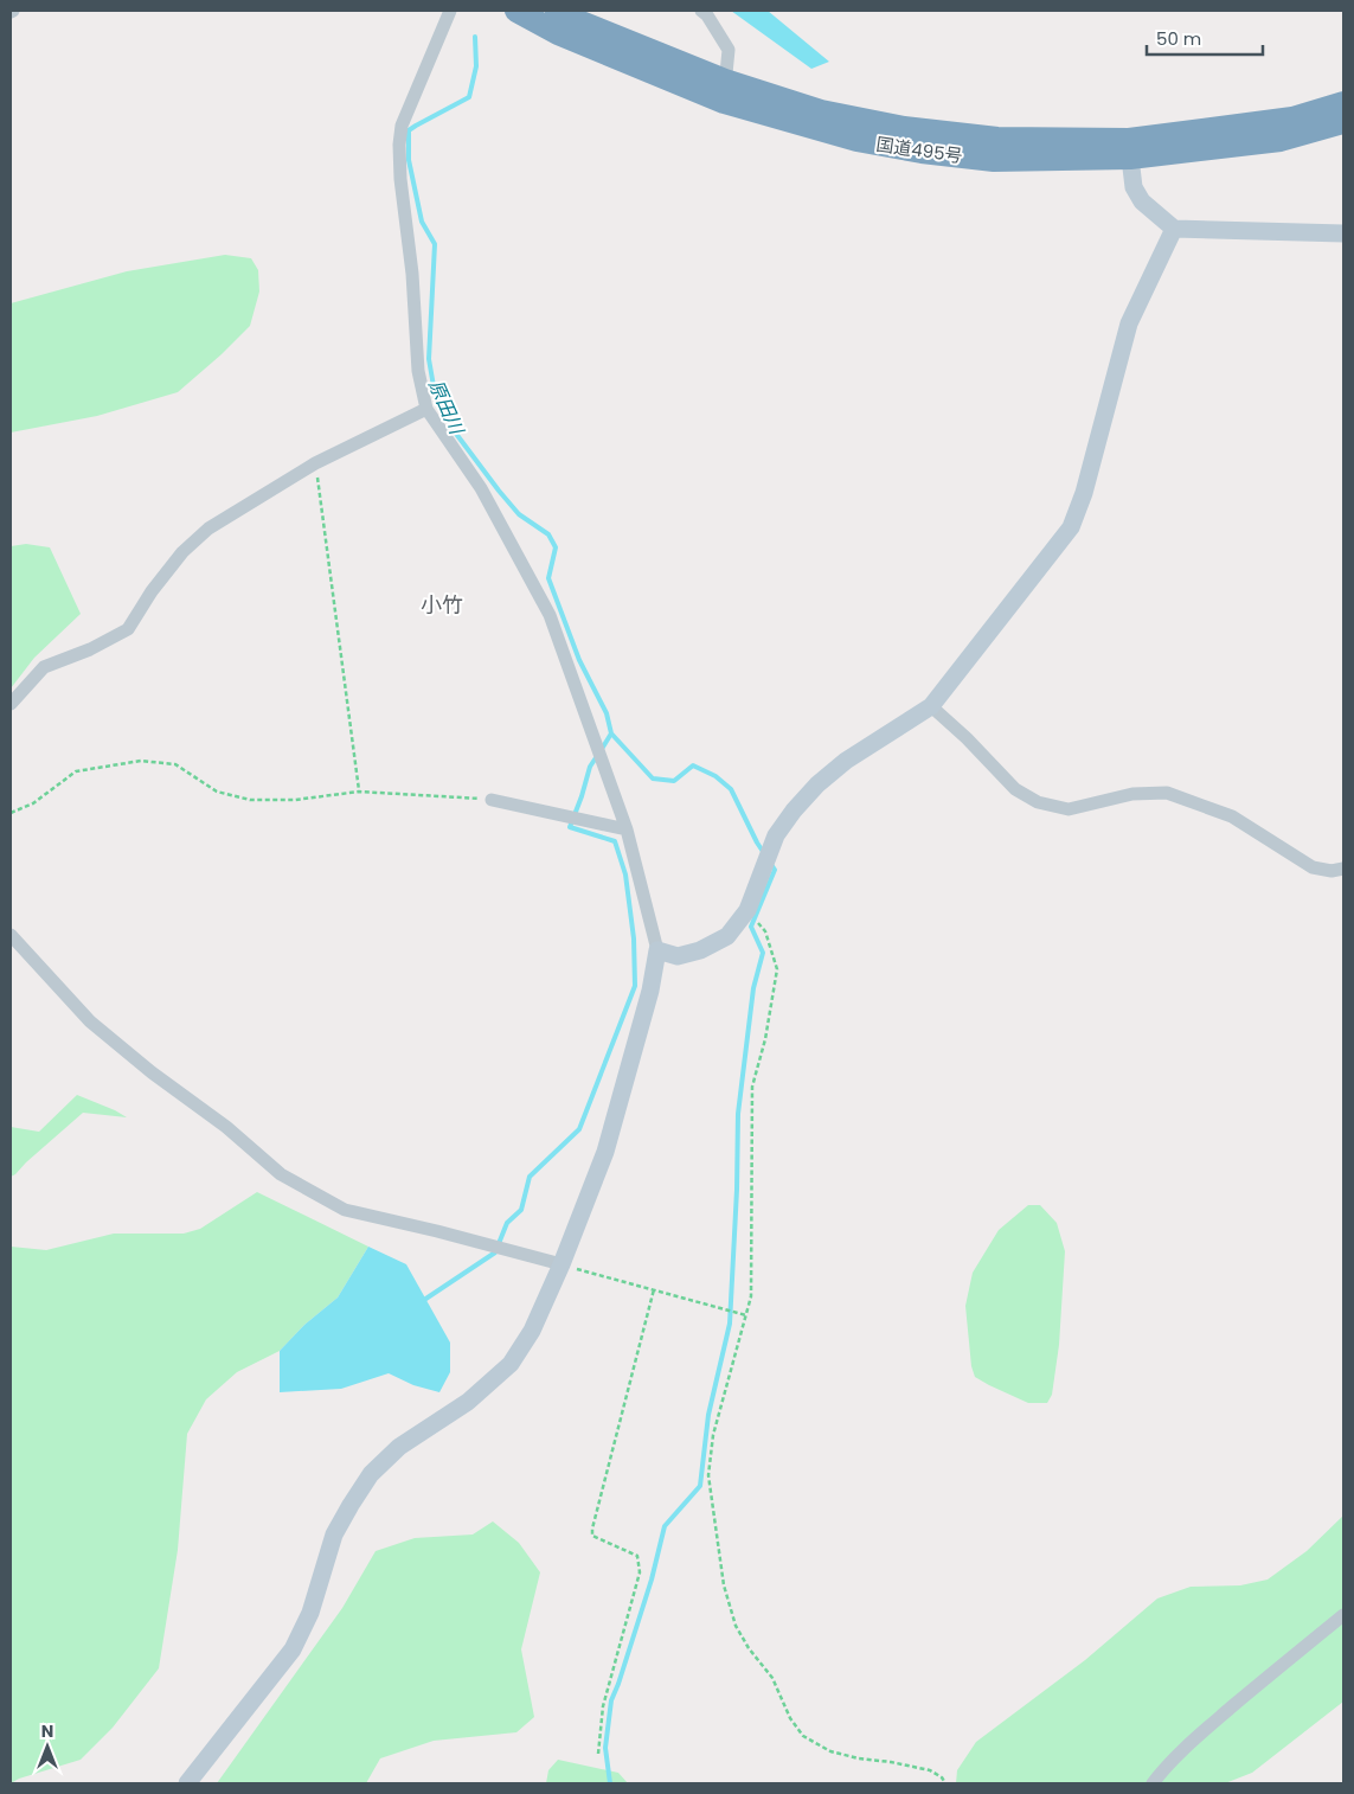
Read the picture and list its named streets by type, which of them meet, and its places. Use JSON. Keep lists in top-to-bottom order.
{
  "streets": {
    "highway": ["国道495号"]
  },
  "districts": ["小竹"],
  "water": ["原田川"],
  "scale_bar": "50 m",
  "north": "top"
}
